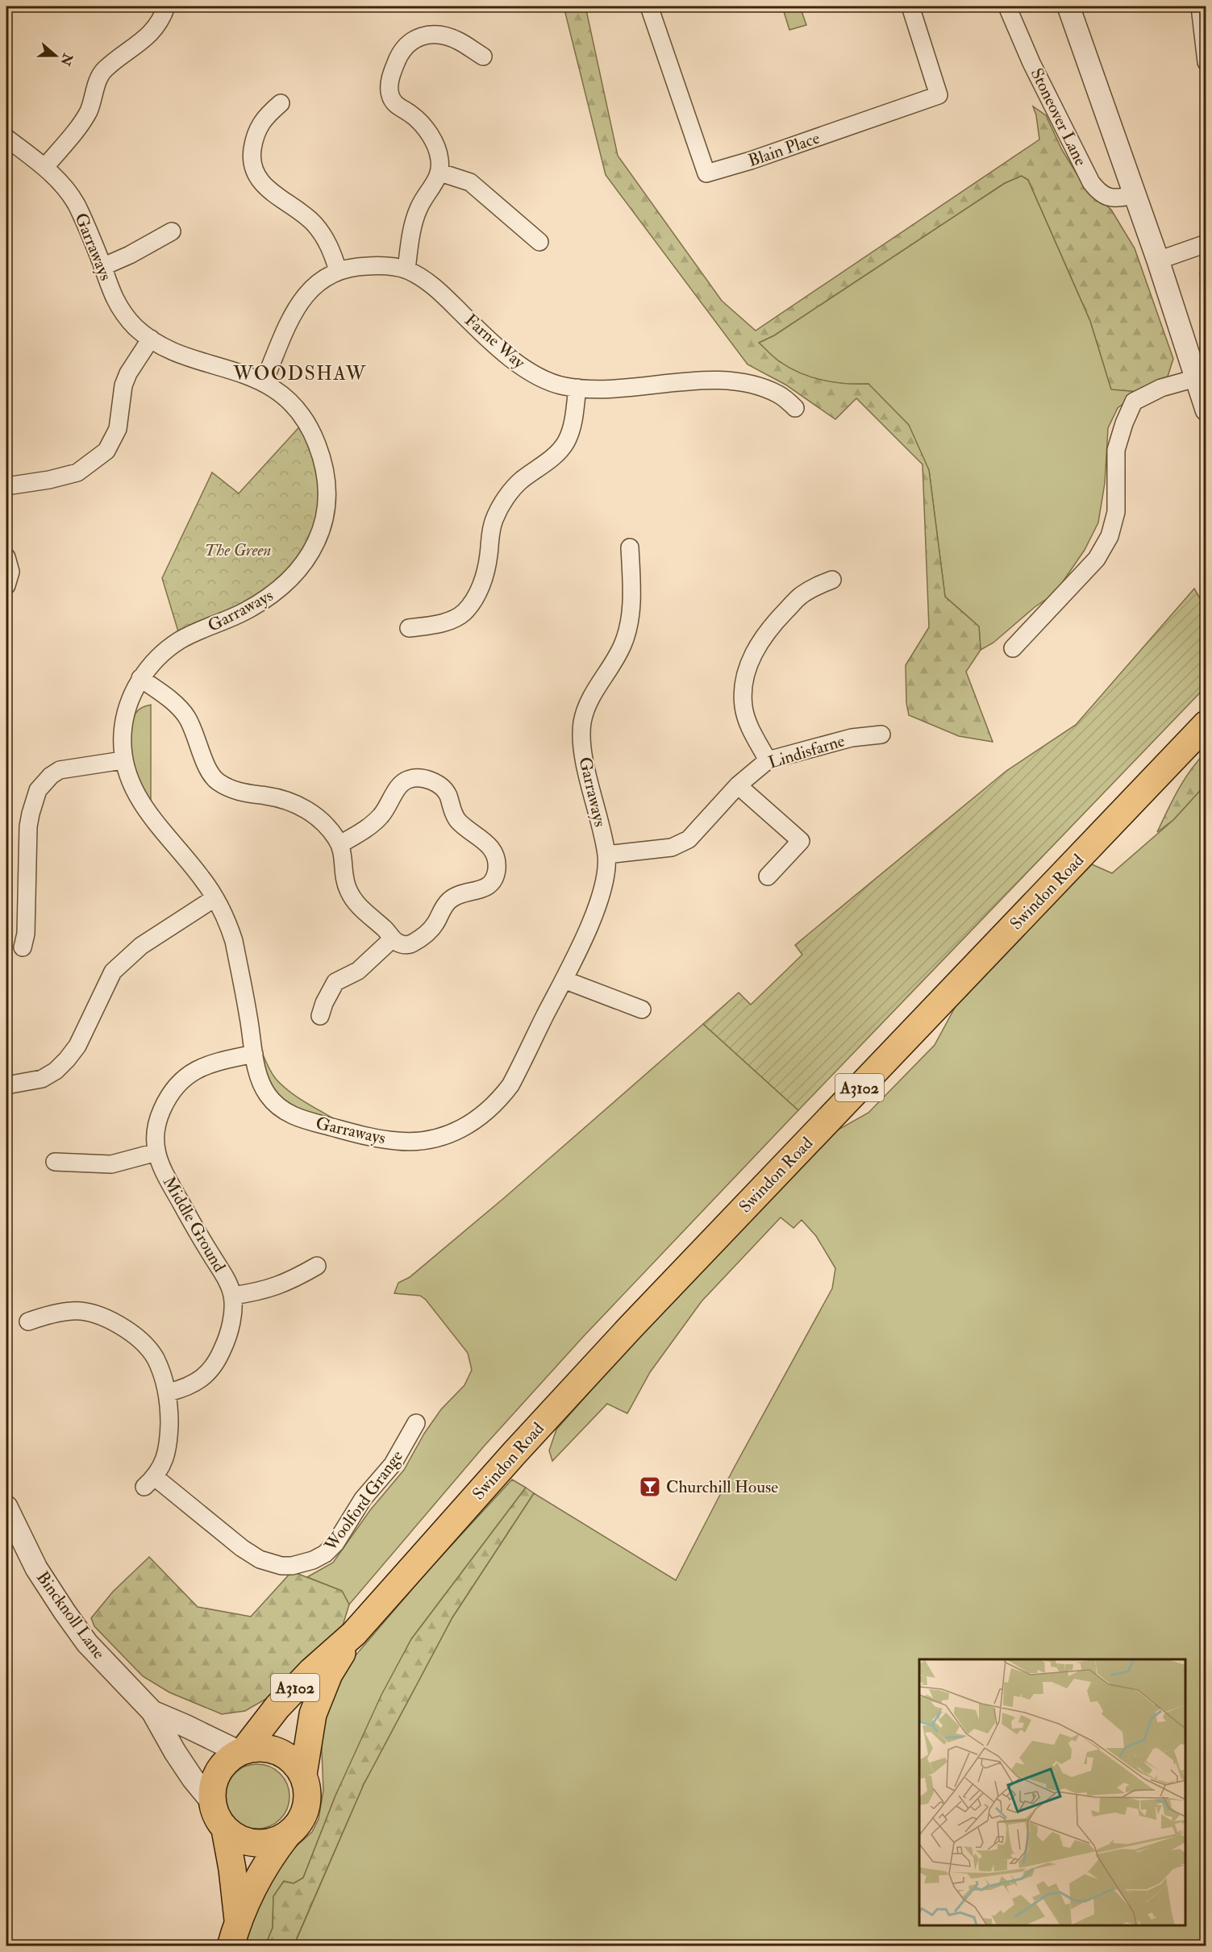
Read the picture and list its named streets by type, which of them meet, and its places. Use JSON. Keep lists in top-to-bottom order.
{
  "streets": {
    "main road": ["Swindon Road", "A3102"],
    "street": [
      "Stoneover Lane",
      "Blain Place",
      "Garraways",
      "Farne Way",
      "Lindisfarne",
      "Middle Ground",
      "Woolford Grange",
      "Bincknoll Lane"
    ]
  },
  "crossings": [
    ["Garraways", "Farne Way"],
    ["Garraways", "Lindisfarne"],
    ["Garraways", "Middle Ground"],
    ["Swindon Road", "Bincknoll Lane"],
    ["Middle Ground", "Woolford Grange"]
  ],
  "districts": ["WOODSHAW"],
  "parks": ["The Green"],
  "places": {
    "bar": ["Churchill House"]
  },
  "north": "right"
}
